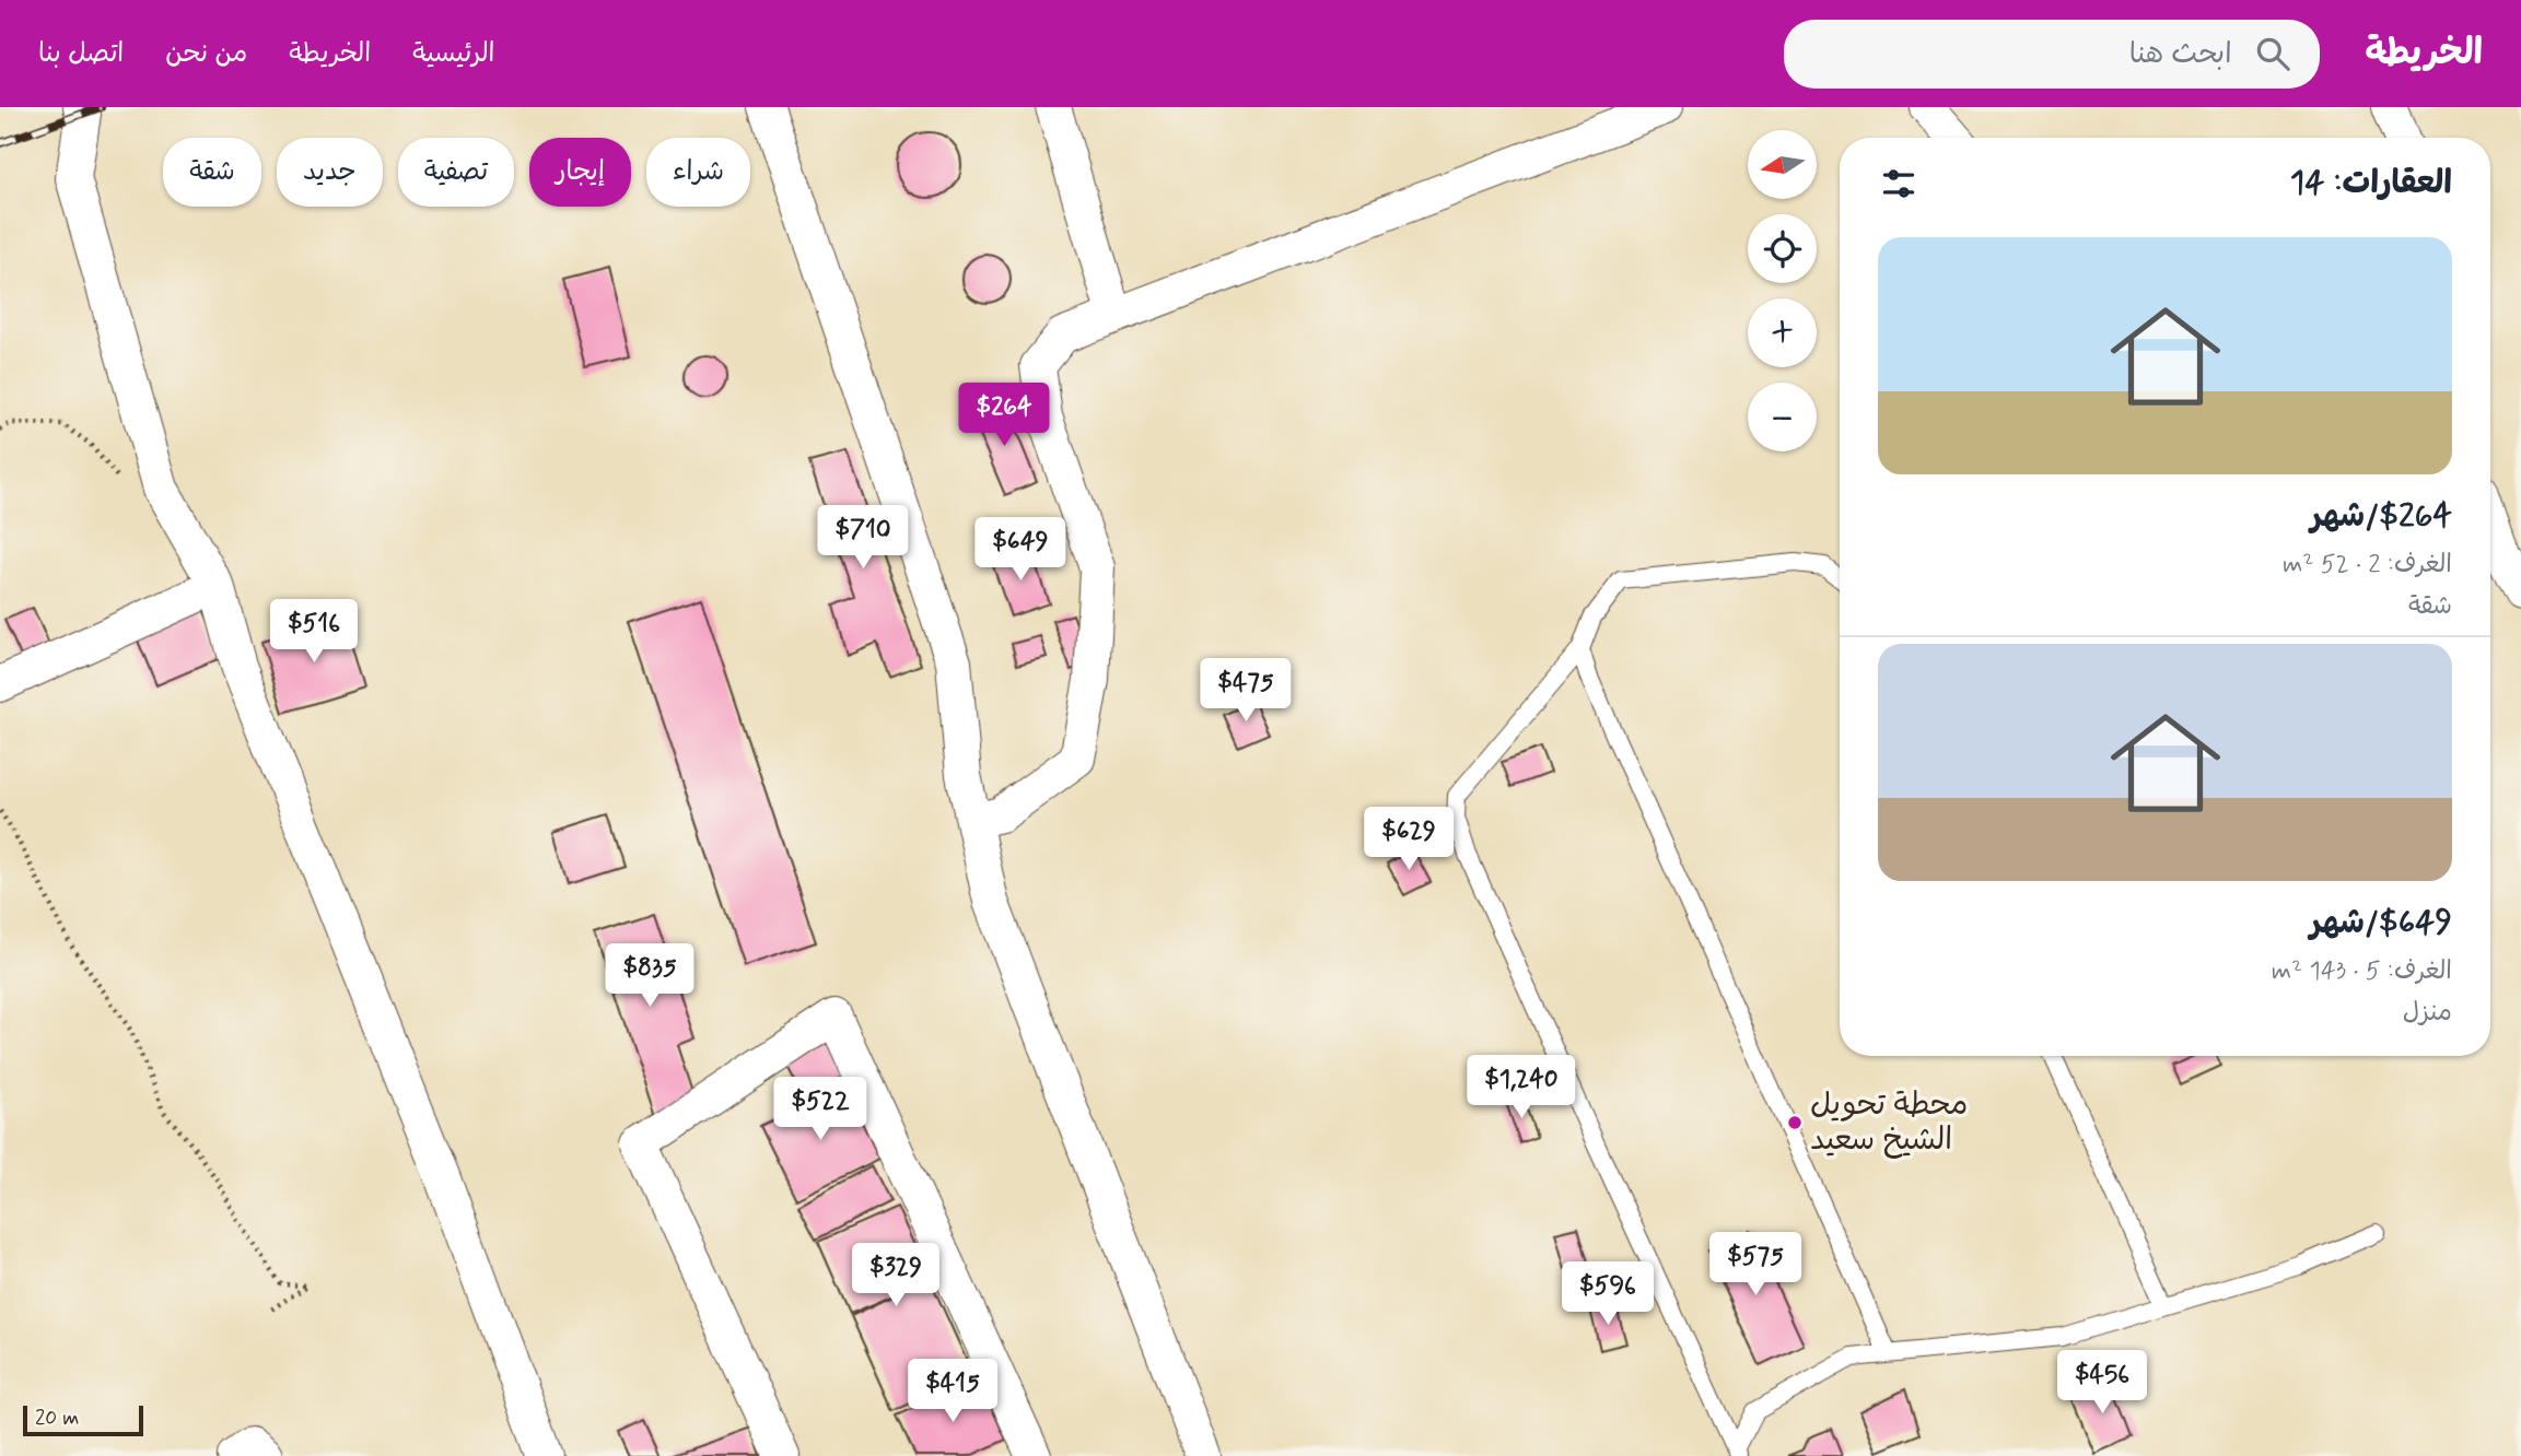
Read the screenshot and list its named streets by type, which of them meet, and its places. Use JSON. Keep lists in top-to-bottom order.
{
  "places": ["محطة تحويل الشيخ سعيد"],
  "scale_bar": "20 m",
  "north": "left",
  "page": {
    "header": "الخريطة",
    "search": "ابحث هنا",
    "nav": [
      "الرئيسية",
      "الخريطة",
      "من نحن",
      "اتصل بنا"
    ],
    "map_buttons": ["+", "−"],
    "chip": [
      "شراء",
      "إيجار",
      "تصفية",
      "جديد",
      "شقة"
    ],
    "heading": "العقارات: 14",
    "list": [
      {
        "name": "$264/شهر",
        "note": "الغرف: 2 · 52 m² · شقة"
      },
      {
        "name": "$649/شهر",
        "note": "الغرف: 5 · 143 m² · منزل"
      }
    ],
    "price": [
      "$264",
      "$710",
      "$649",
      "$516",
      "$475",
      "$629",
      "$835",
      "$1,240",
      "$522",
      "$575",
      "$329",
      "$596",
      "$456",
      "$415"
    ],
    "scale": "20 m"
  }
}
